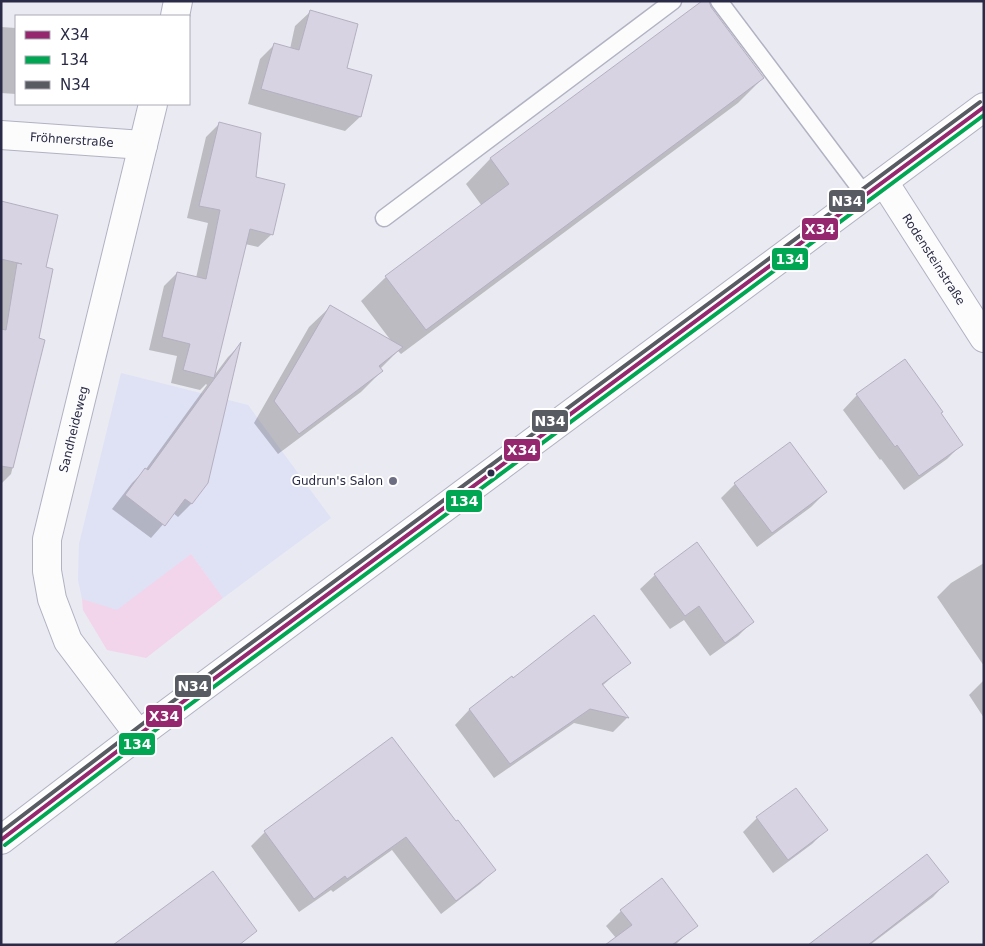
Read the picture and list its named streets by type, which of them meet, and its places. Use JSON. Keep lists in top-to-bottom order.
{
  "streets": {
    "main road": ["Fröhnerstraße", "Rodensteinstraße", "Sandheideweg"]
  },
  "crossings": [
    ["Fröhnerstraße", "Sandheideweg"]
  ],
  "places": ["Gudrun's Salon"],
  "lines": ["transit line N34", "transit line X34", "transit line 134"],
  "legend": ["X34", "134", "N34"]
}
